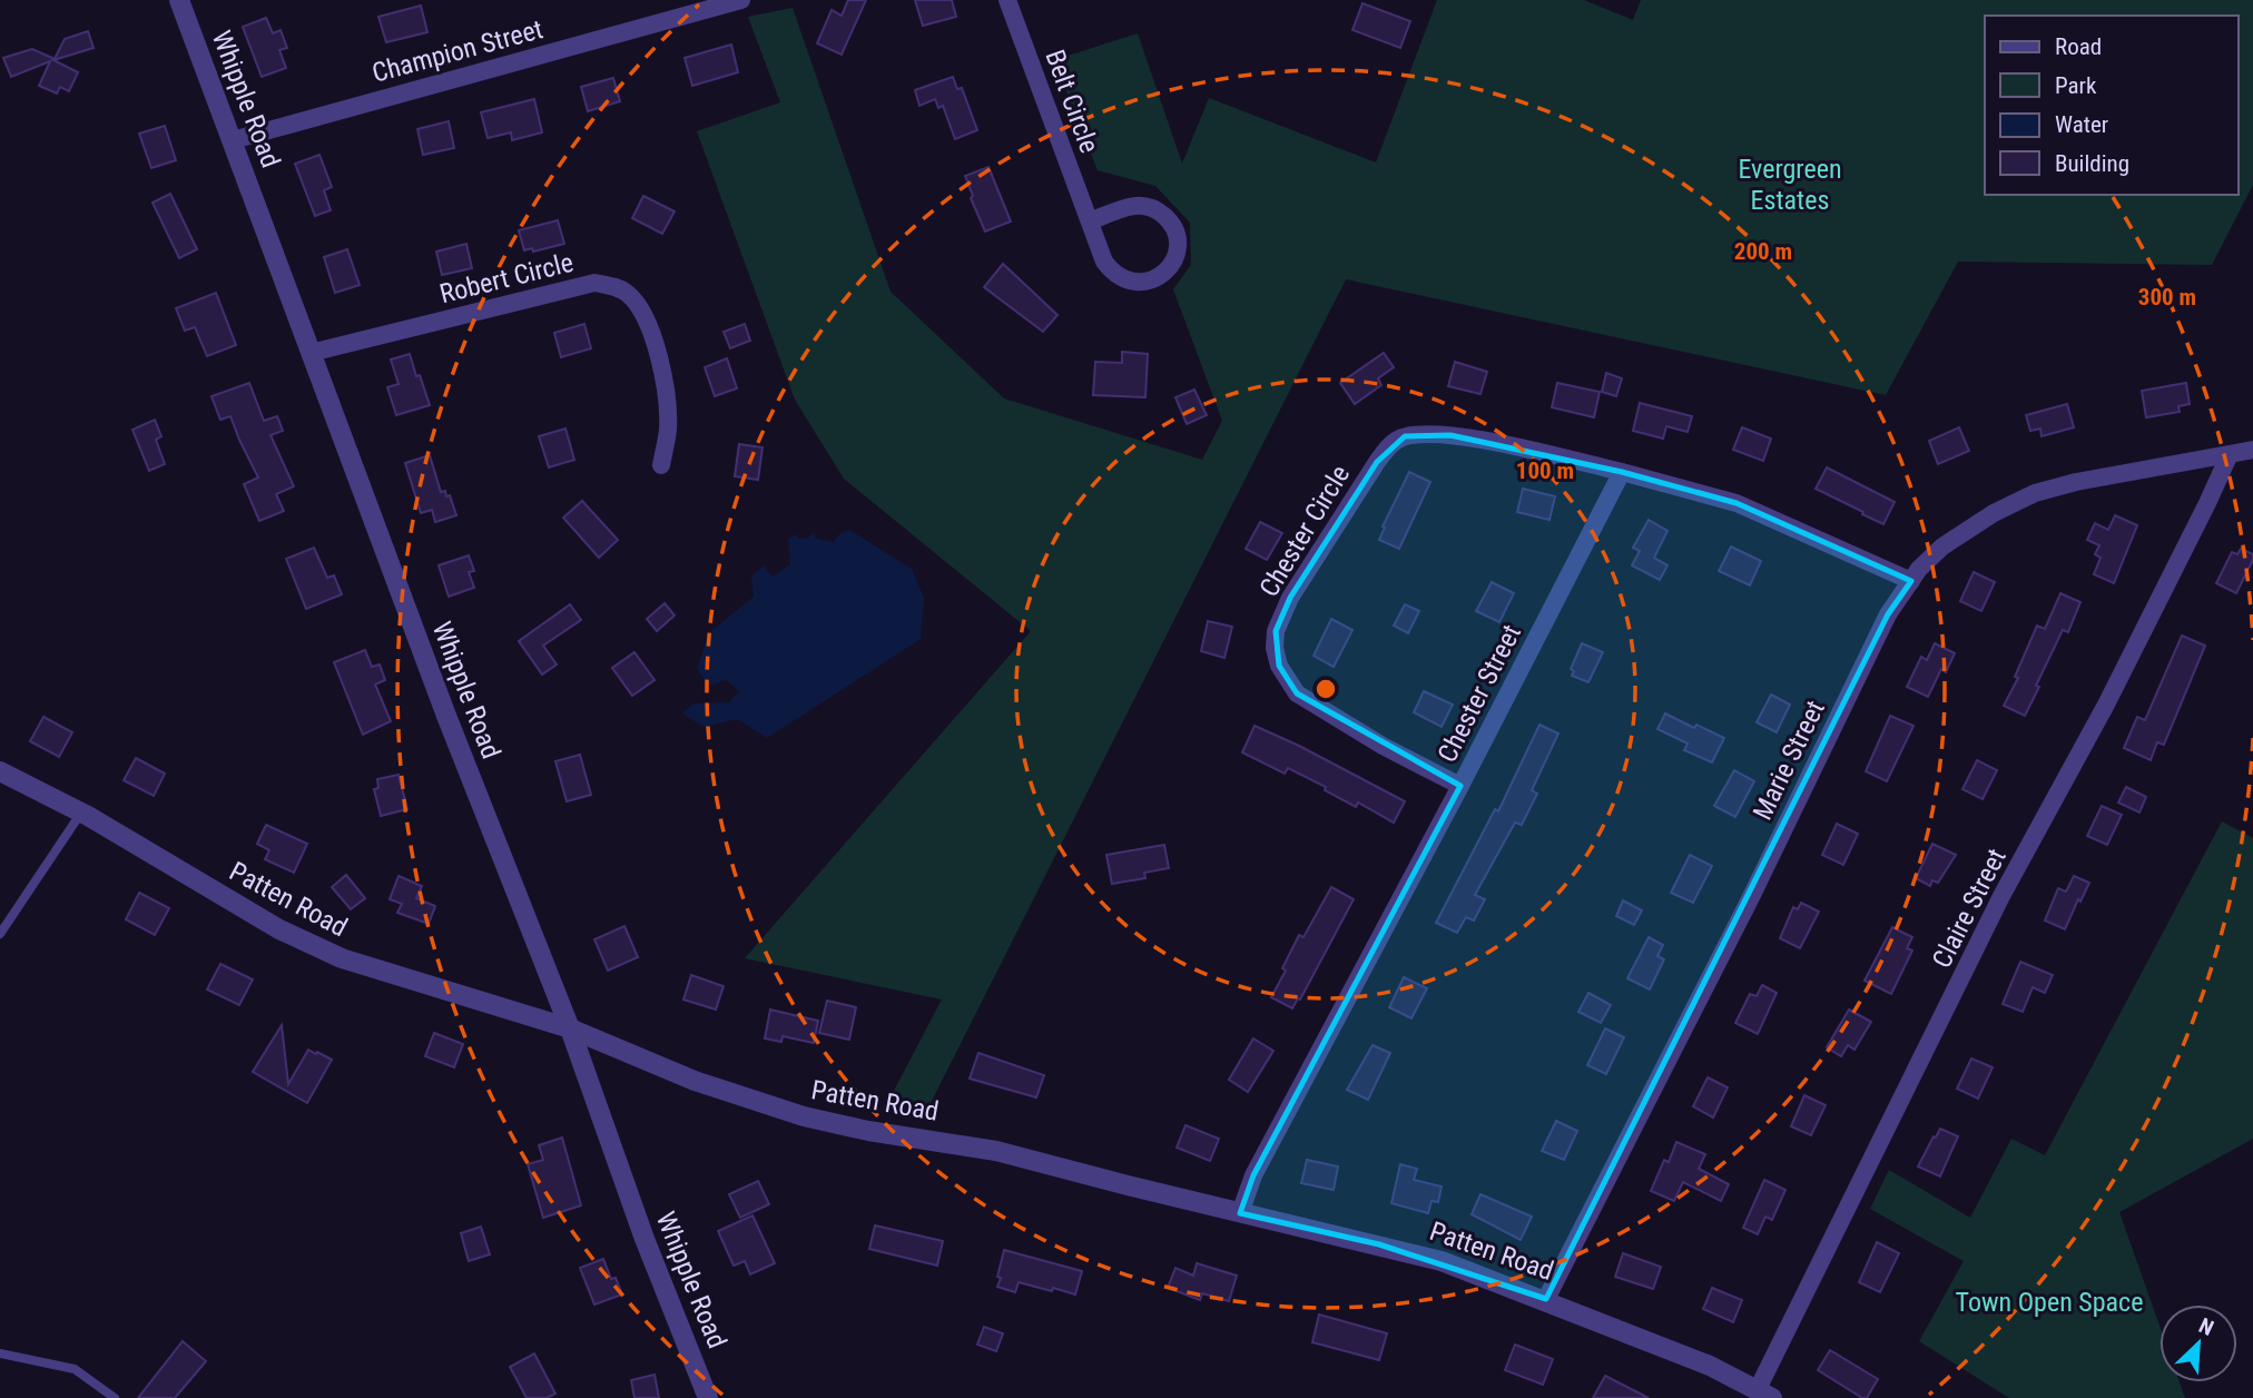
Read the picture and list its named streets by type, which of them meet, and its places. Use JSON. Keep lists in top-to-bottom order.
{
  "streets": {
    "street": [
      "Champion Street",
      "Whipple Road",
      "Belt Circle",
      "Robert Circle",
      "Chester Circle",
      "Chester Street",
      "Marie Street",
      "Patten Road",
      "Claire Street"
    ]
  },
  "crossings": [
    ["Champion Street", "Whipple Road"],
    ["Whipple Road", "Robert Circle"],
    ["Whipple Road", "Patten Road"],
    ["Chester Circle", "Chester Street"],
    ["Chester Street", "Patten Road"],
    ["Marie Street", "Patten Road"],
    ["Marie Street", "Claire Street"],
    ["Patten Road", "Claire Street"]
  ],
  "parks": ["Evergreen Estates", "Town Open Space"],
  "legend": [
    "Road",
    "Park",
    "Water",
    "Building"
  ],
  "north": "top right",
  "rings": ["200 m", "300 m", "100 m"]
}
